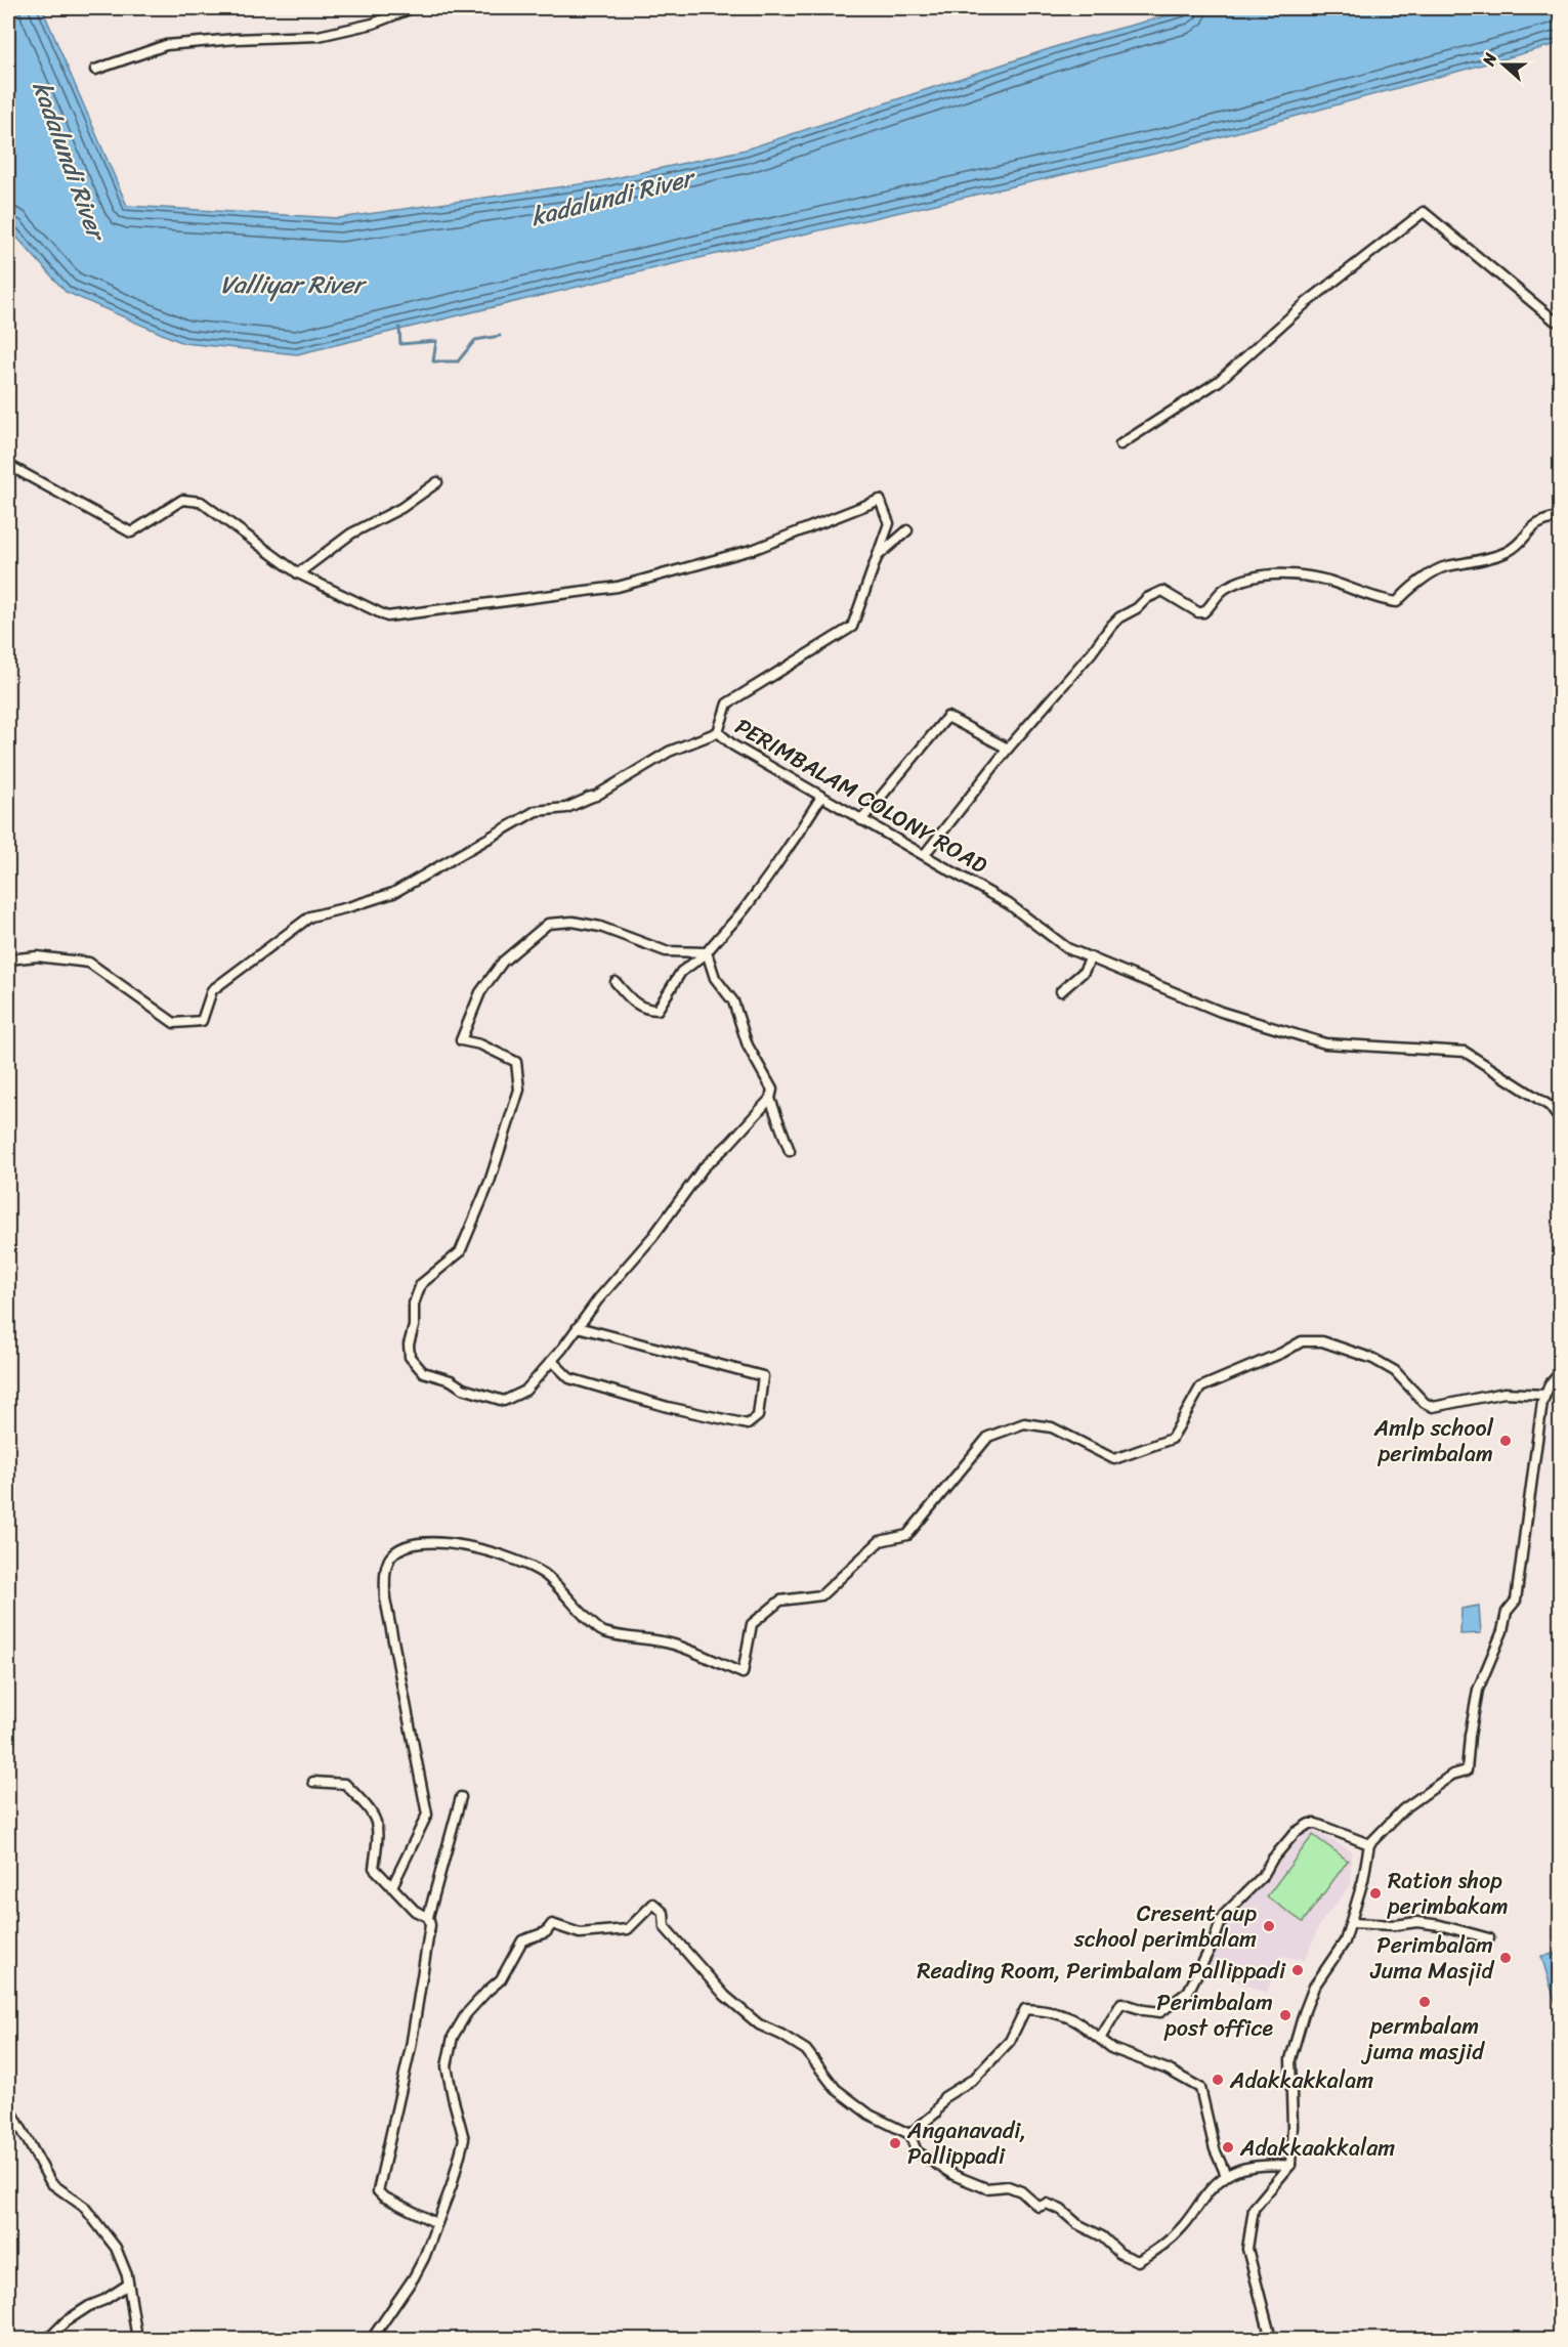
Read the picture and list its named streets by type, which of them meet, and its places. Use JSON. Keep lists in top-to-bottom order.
{
  "streets": {
    "street": ["PERIMBALAM COLONY ROAD"]
  },
  "water": ["kadalundi River", "Valliyar River"],
  "places": [
    "Amlp school perimbalam",
    "Ration shop perimbakam",
    "Cresent aup school perimbalam",
    "Perimbalam Juma Masjid",
    "Reading Room, Perimbalam Pallippadi",
    "permbalam juma masjid",
    "Perimbalam post office",
    "Adakkakkalam",
    "Anganavadi, Pallippadi",
    "Adakkaakkalam"
  ],
  "north": "left"
}
